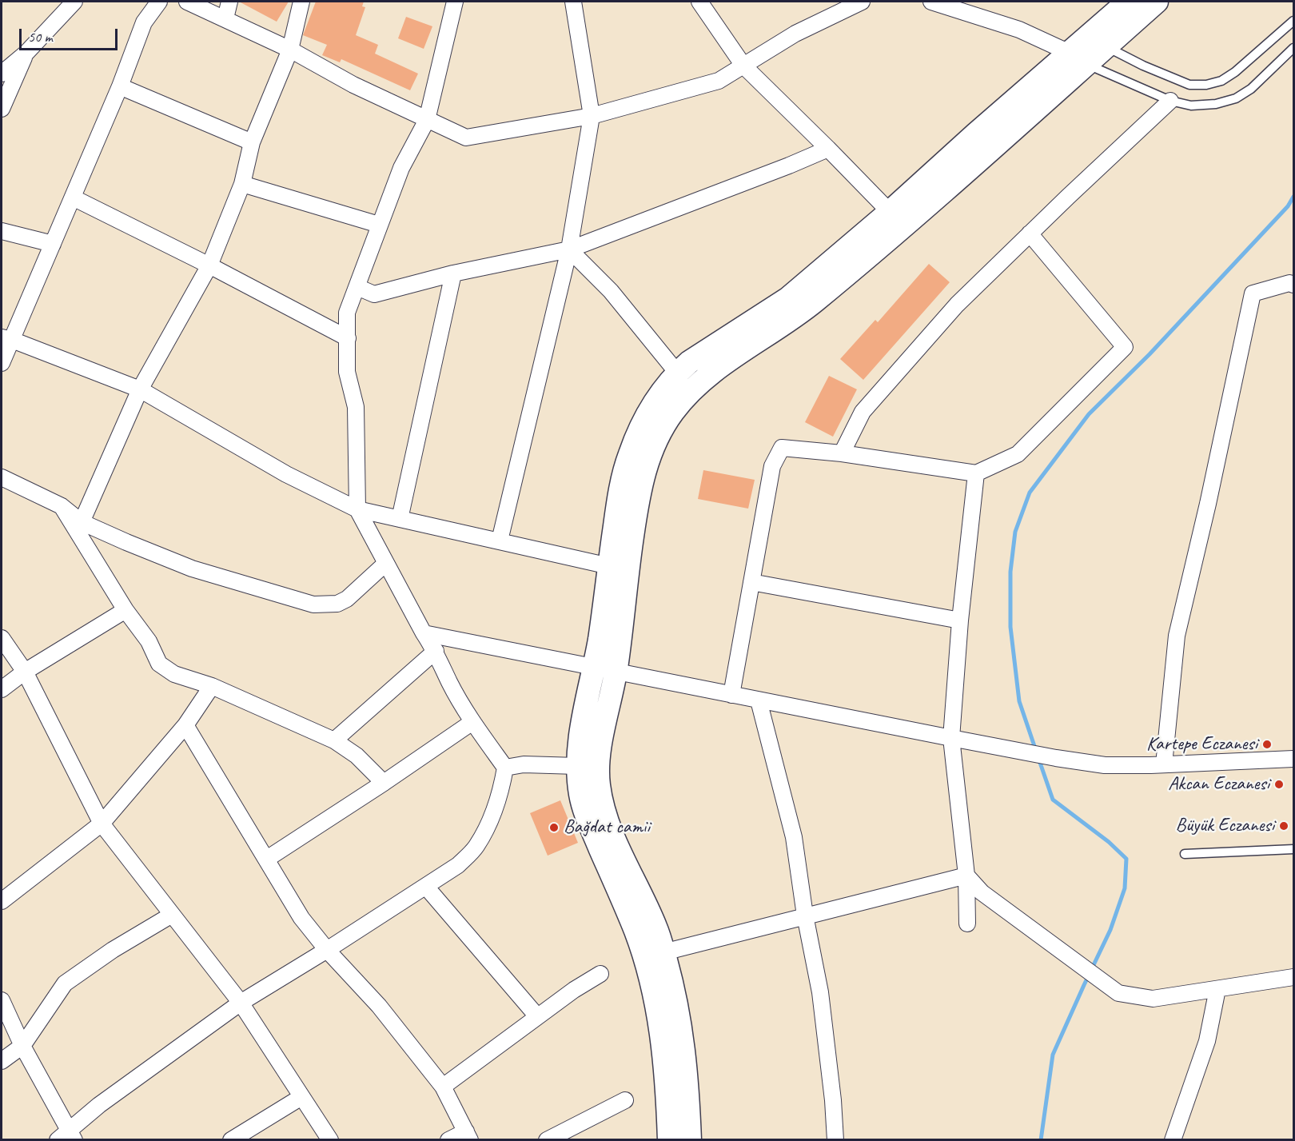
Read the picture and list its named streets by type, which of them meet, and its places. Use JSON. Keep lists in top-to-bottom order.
{
  "places": [
    "Kartepe Eczanesi",
    "Akcan Eczanesi",
    "Büyük Eczanesi",
    "Bağdat camii"
  ],
  "scale_bar": "50 m"
}
